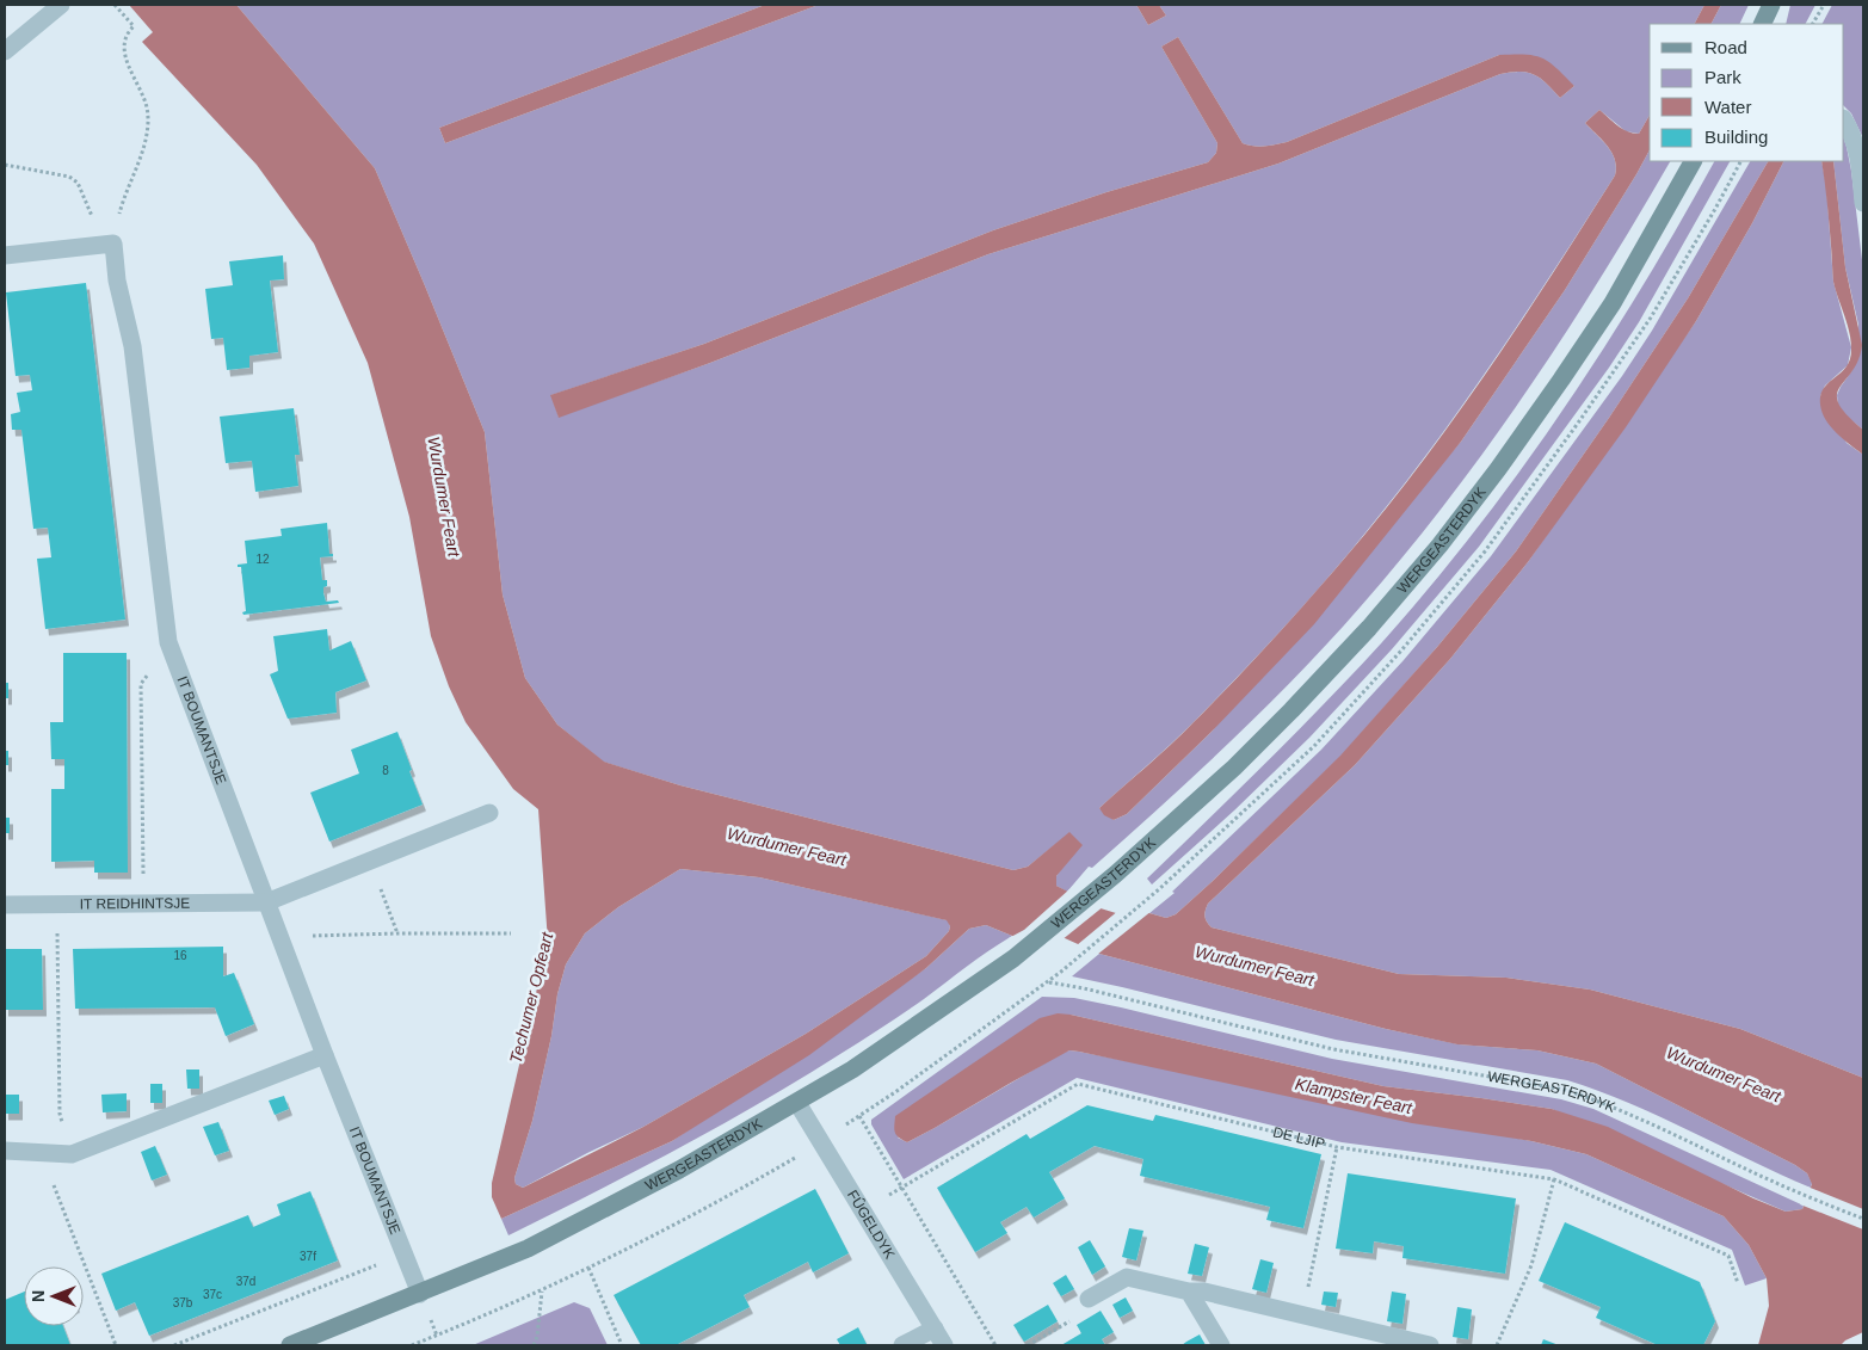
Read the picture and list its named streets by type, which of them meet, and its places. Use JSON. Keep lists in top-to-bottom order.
{
  "streets": {
    "street": [
      "WERGEASTERDYK",
      "IT BOUMANTSJE",
      "IT REIDHINTSJE",
      "FÛGELDYK"
    ],
    "path": ["DE LJIP"]
  },
  "crossings": [
    ["WERGEASTERDYK", "IT BOUMANTSJE"],
    ["WERGEASTERDYK", "FÛGELDYK"],
    ["IT BOUMANTSJE", "IT REIDHINTSJE"],
    ["DE LJIP", "FÛGELDYK"]
  ],
  "water": ["Wurdumer Feart", "Techumer Opfeart", "Klampster Feart"],
  "house_numbers": [
    "12",
    "8",
    "16",
    "37f",
    "37d",
    "37c",
    "37b"
  ],
  "legend": [
    "Road",
    "Park",
    "Water",
    "Building"
  ],
  "north": "left"
}
